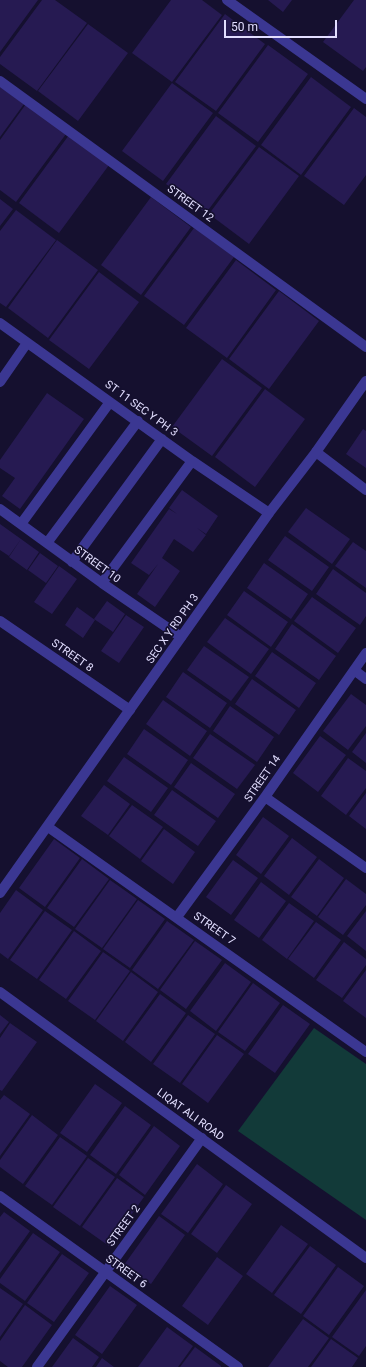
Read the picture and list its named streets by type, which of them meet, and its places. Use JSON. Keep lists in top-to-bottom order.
{
  "streets": {
    "street": [
      "STREET 12",
      "ST 11 SEC Y PH 3",
      "STREET 10",
      "SEC X Y RD PH 3",
      "STREET 8",
      "STREET 14",
      "STREET 7",
      "LIQAT ALI ROAD",
      "STREET 2",
      "STREET 6"
    ]
  },
  "crossings": [
    ["ST 11 SEC Y PH 3", "SEC X Y RD PH 3"],
    ["STREET 10", "SEC X Y RD PH 3"],
    ["SEC X Y RD PH 3", "STREET 8"],
    ["SEC X Y RD PH 3", "STREET 7"],
    ["STREET 14", "STREET 7"],
    ["LIQAT ALI ROAD", "STREET 2"],
    ["STREET 2", "STREET 6"]
  ],
  "scale_bar": "50 m"
}
